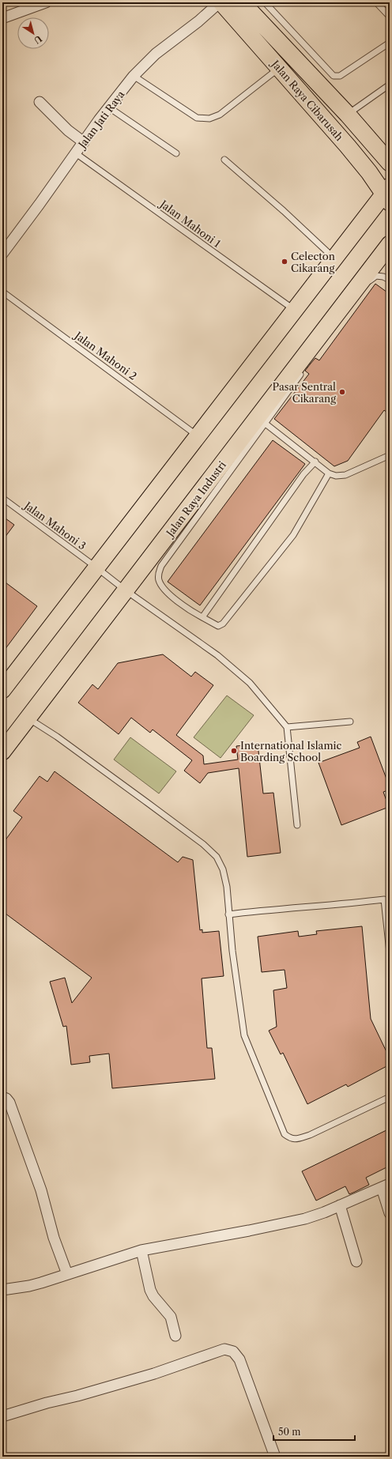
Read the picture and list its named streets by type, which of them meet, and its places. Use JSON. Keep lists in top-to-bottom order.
{
  "streets": {
    "main road": ["Jalan Raya Cibarusah", "Jalan Raya Industri"],
    "street": ["Jalan Jati Raya"],
    "lane": ["Jalan Mahoni 1", "Jalan Mahoni 2", "Jalan Mahoni 3"]
  },
  "crossings": [
    ["Jalan Raya Cibarusah", "Jalan Jati Raya"],
    ["Jalan Jati Raya", "Jalan Mahoni 1"],
    ["Jalan Raya Industri", "Jalan Mahoni 3"]
  ],
  "places": ["Celecton Cikarang", "Pasar Sentral Cikarang", "International Islamic Boarding School"],
  "scale_bar": "50 m",
  "north": "bottom right"
}
